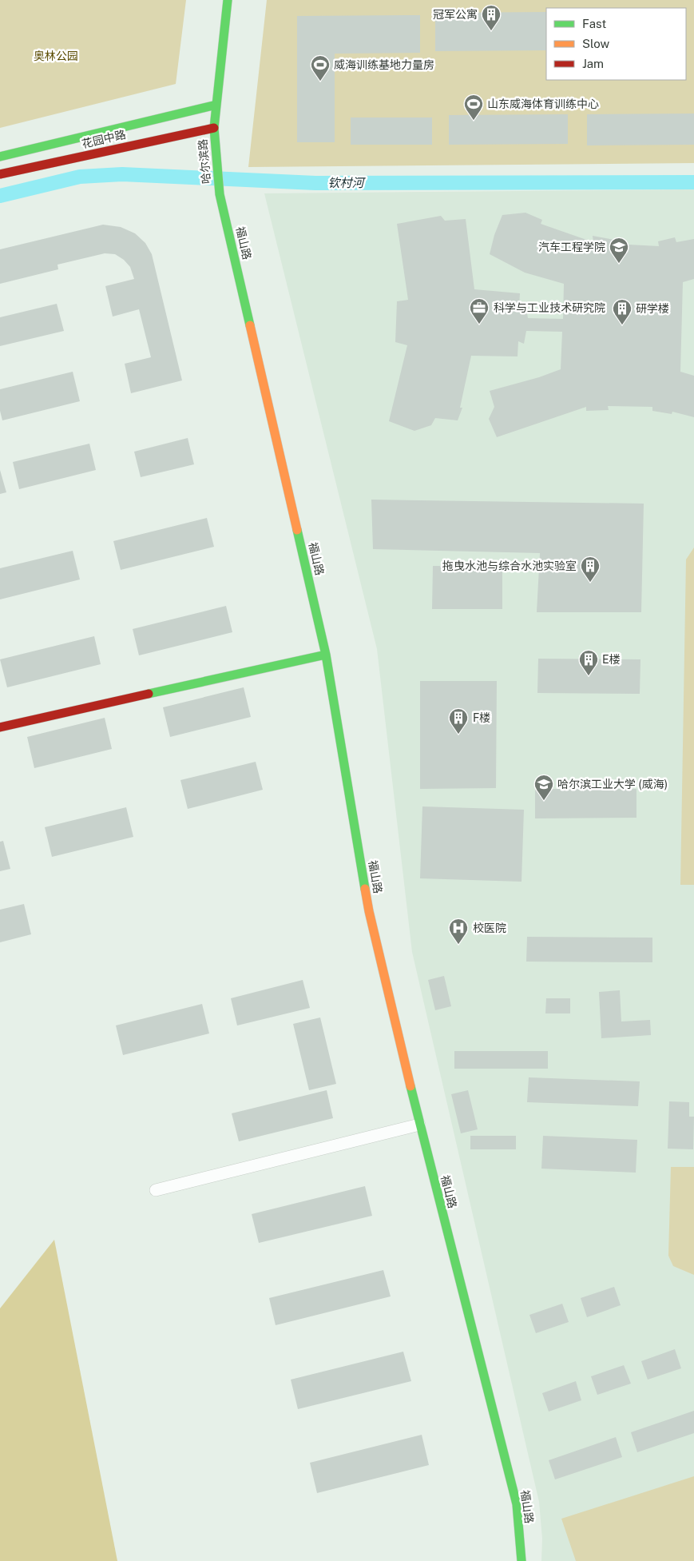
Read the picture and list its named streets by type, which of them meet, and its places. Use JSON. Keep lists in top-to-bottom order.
{
  "streets": {
    "main road": ["花园中路", "哈尔滨路", "福山路"]
  },
  "crossings": [
    ["花园中路", "哈尔滨路"],
    ["哈尔滨路", "福山路"]
  ],
  "water": ["钦村河"],
  "parks": ["奥林公园"],
  "places": {
    "building": [
      "冠军公寓",
      "研学楼",
      "拖曳水池与综合水池实验室",
      "E楼",
      "F楼"
    ],
    "sports": ["威海训练基地力量房", "山东威海体育训练中心"],
    "school or university": ["汽车工程学院", "哈尔滨工业大学 (威海)"],
    "office": ["科学与工业技术研究院"],
    "hospital": ["校医院"]
  },
  "legend": ["Fast", "Slow", "Jam"]
}
